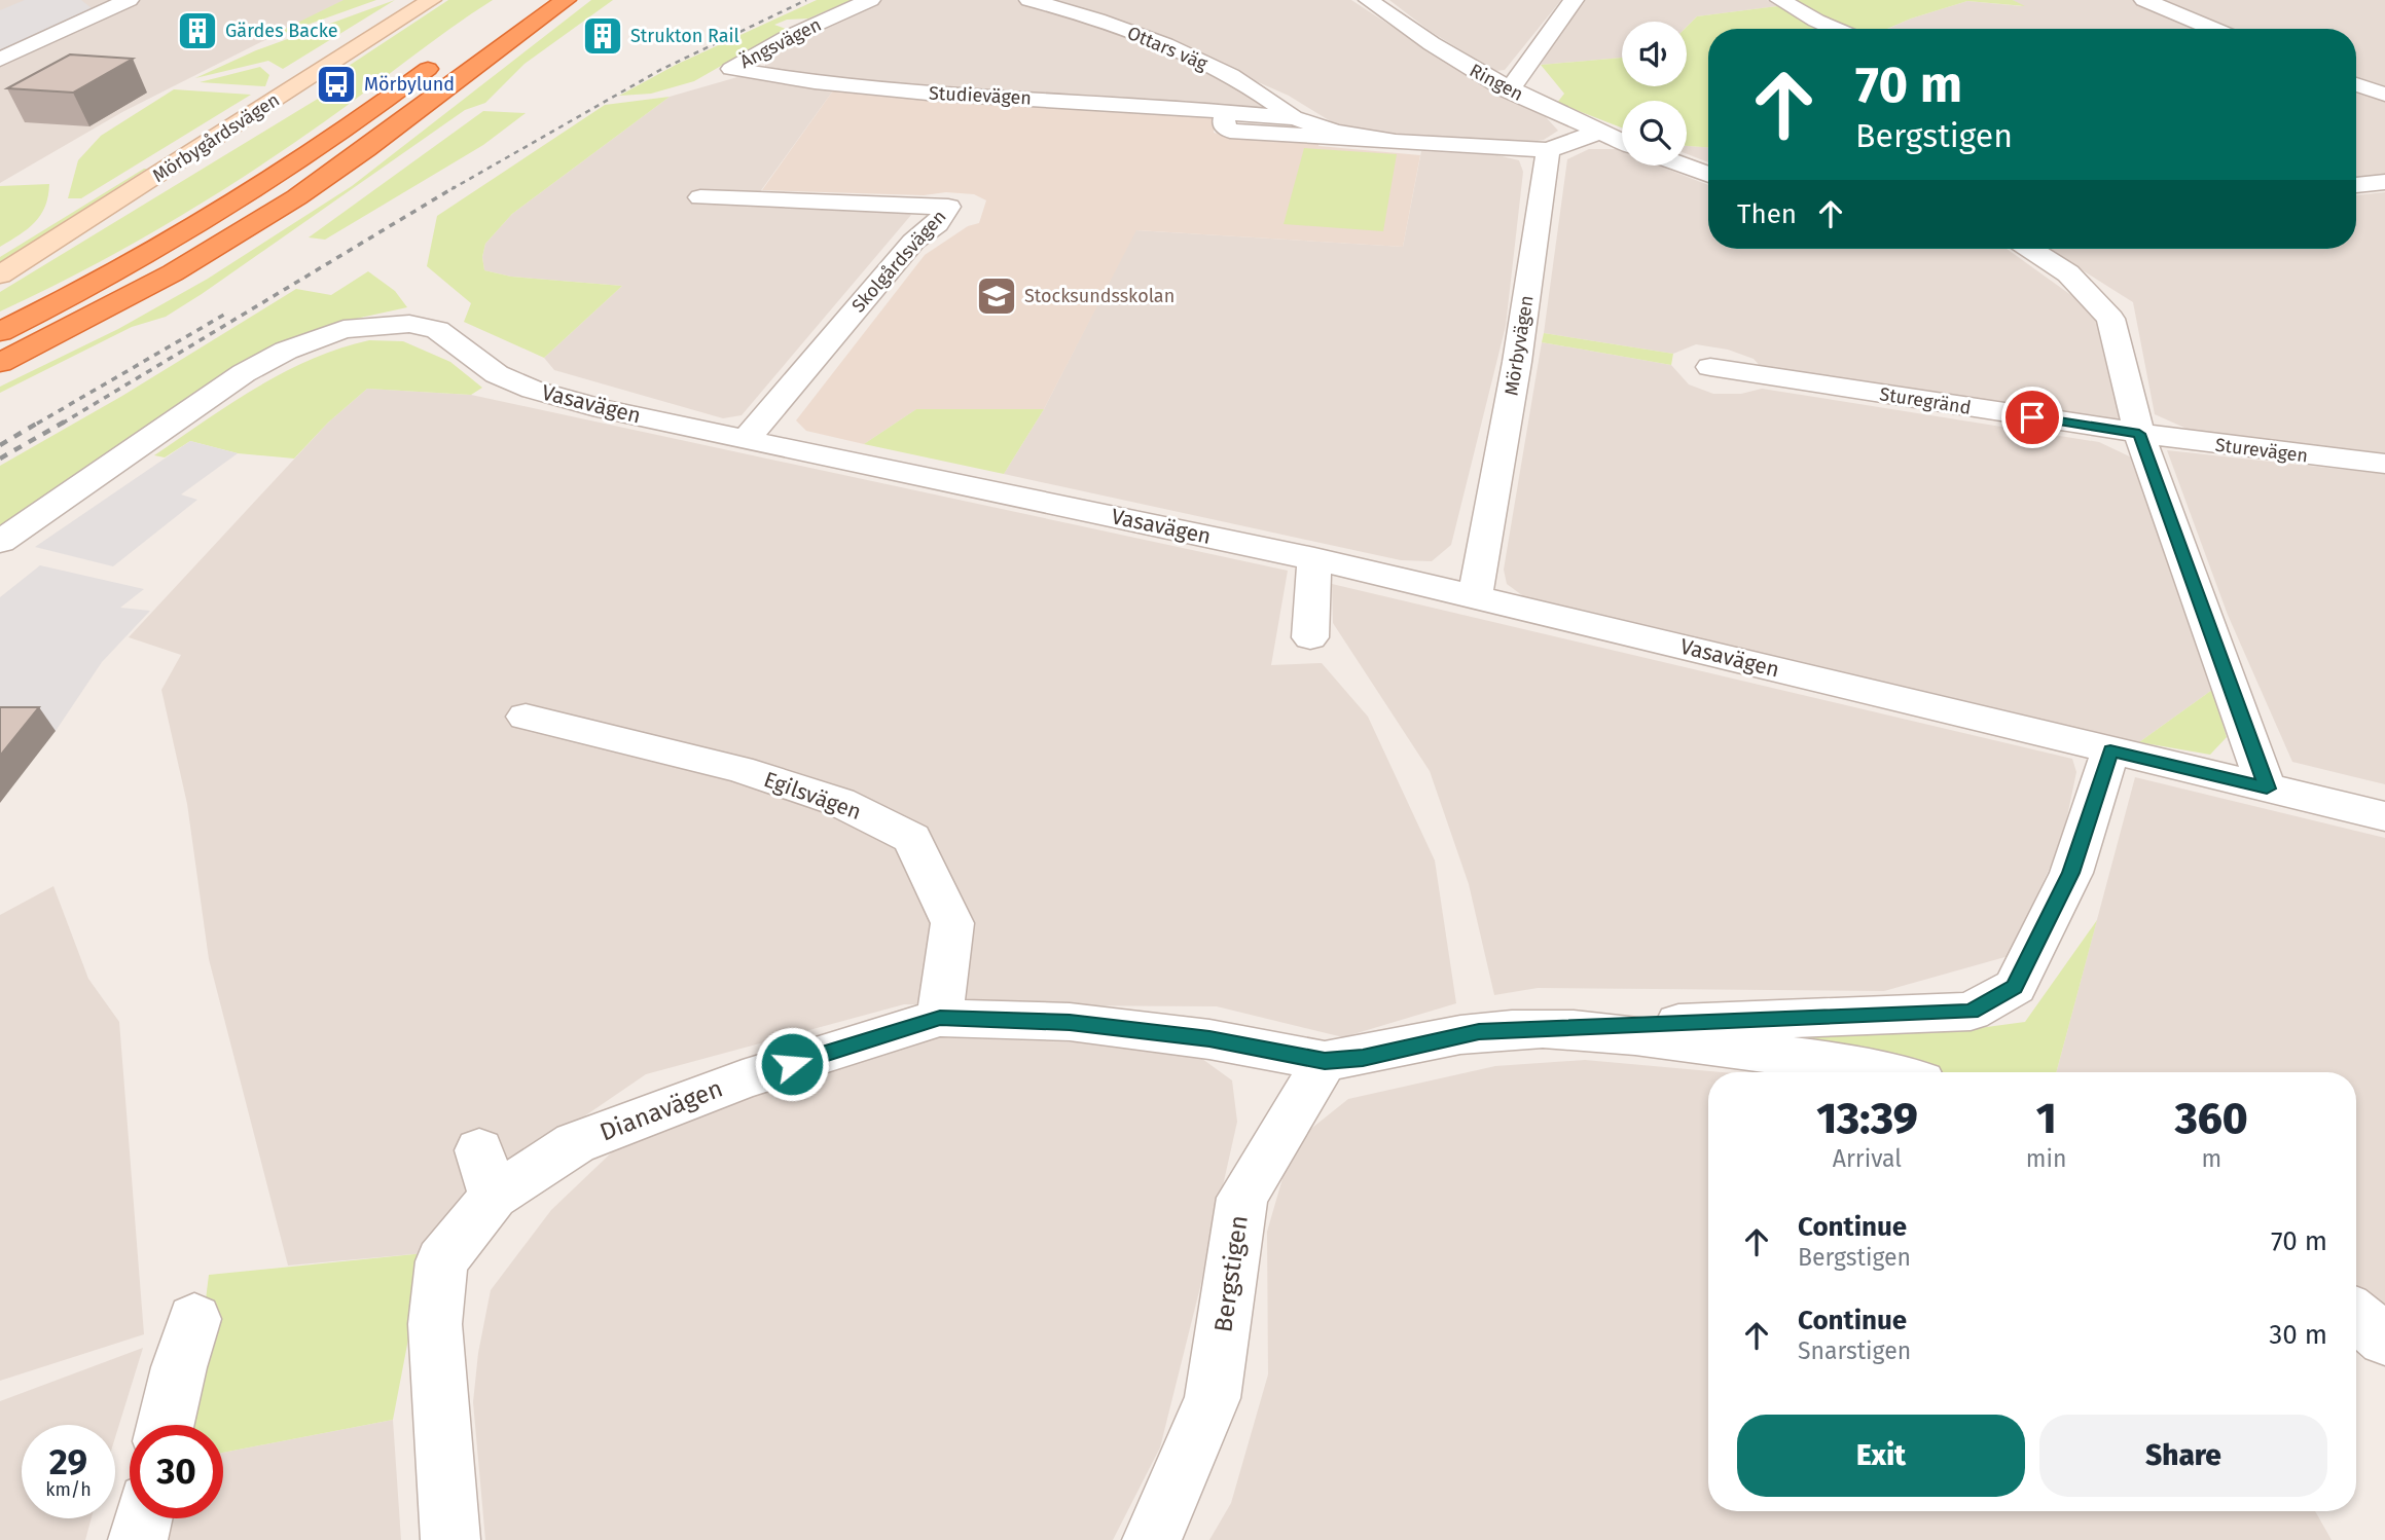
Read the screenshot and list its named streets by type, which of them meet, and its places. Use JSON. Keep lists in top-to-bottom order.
{
  "streets": {
    "street": [
      "Ängsvägen",
      "Ottars väg",
      "Ringen",
      "Studievägen",
      "Mörbygårdsvägen",
      "Skolgårdsvägen",
      "Mörbyvägen",
      "Sturegränd",
      "Vasavägen",
      "Sturevägen",
      "Egilsvägen",
      "Dianavägen",
      "Bergstigen"
    ]
  },
  "crossings": [
    ["Ängsvägen", "Studievägen"],
    ["Ottars väg", "Studievägen"],
    ["Studievägen", "Mörbyvägen"],
    ["Skolgårdsvägen", "Vasavägen"],
    ["Mörbyvägen", "Vasavägen"],
    ["Sturegränd", "Sturevägen"],
    ["Egilsvägen", "Dianavägen"],
    ["Dianavägen", "Bergstigen"]
  ],
  "places": {
    "building": ["Gärdes Backe", "Strukton Rail"],
    "bus stop": ["Mörbylund"],
    "school or university": ["Stocksundsskolan"]
  },
  "page": {
    "turn": ["70 m", "Bergstigen"],
    "then": "Then",
    "eta": [
      "13:39",
      "Arrival",
      "1",
      "min",
      "360",
      "m"
    ],
    "list": [
      {
        "name": "Continue",
        "note": "Bergstigen",
        "value": "70 m"
      },
      {
        "name": "Continue",
        "note": "Snarstigen",
        "value": "30 m"
      }
    ],
    "buttons": ["Exit", "Share"],
    "speed": "29 km/h",
    "limit": "30"
  }
}
